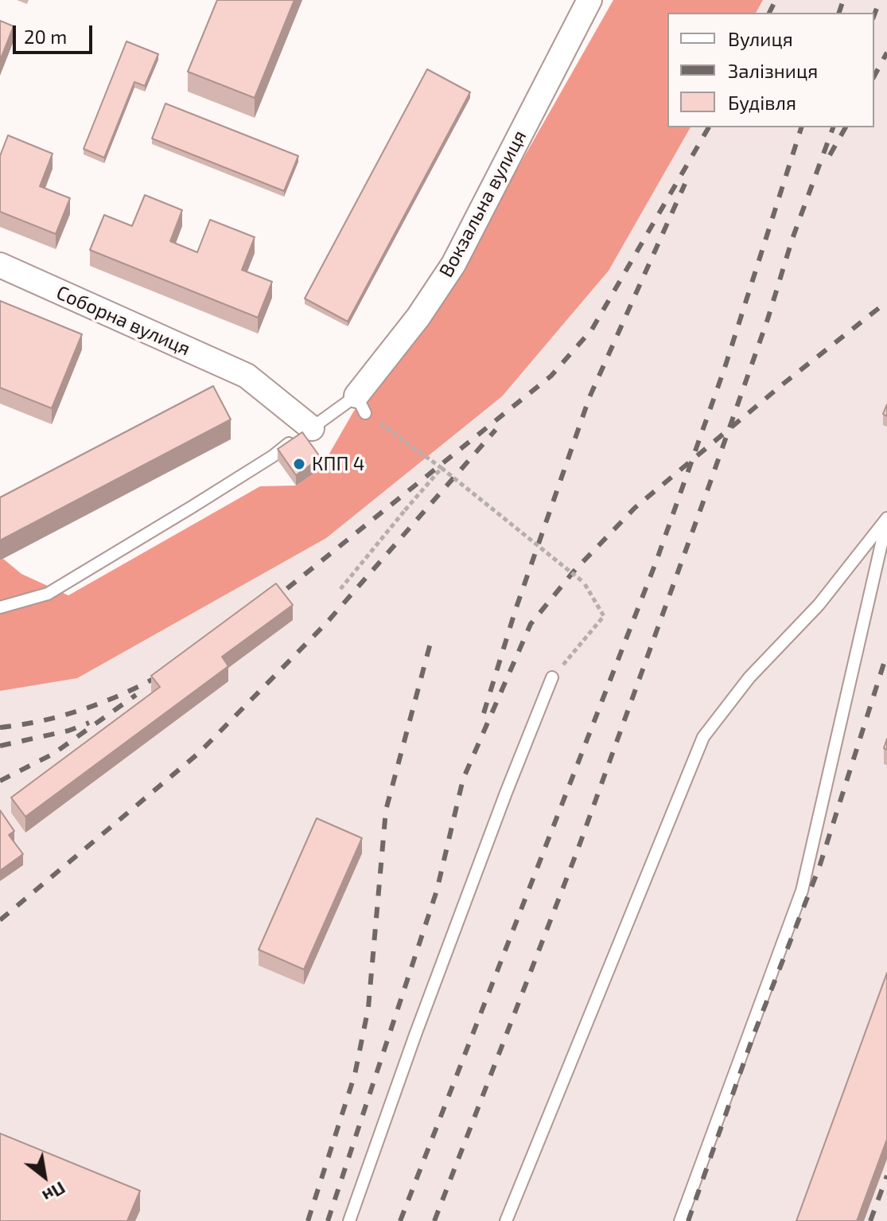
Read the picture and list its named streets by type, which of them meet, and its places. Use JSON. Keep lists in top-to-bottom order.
{
  "streets": {
    "street": ["Вокзальна вулиця", "Соборна вулиця"]
  },
  "places": ["КПП 4"],
  "legend": ["Вулиця", "Залізниця", "Будівля"],
  "scale_bar": "20 m",
  "north": "bottom right"
}
